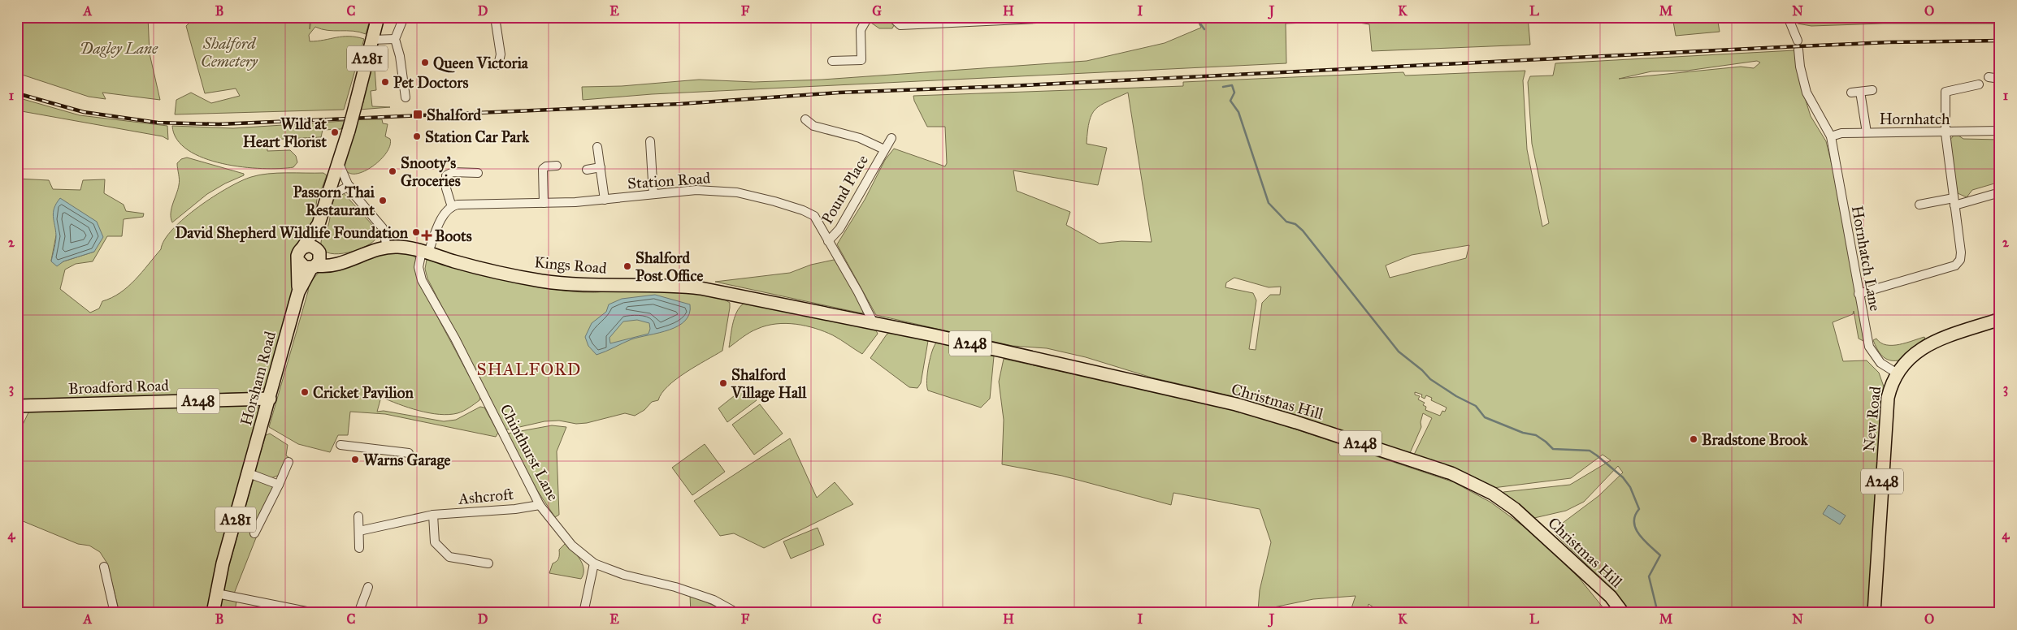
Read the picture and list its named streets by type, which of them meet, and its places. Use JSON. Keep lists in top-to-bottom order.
{
  "streets": {
    "main road": [
      "A281",
      "Kings Road",
      "A248",
      "Horsham Road",
      "Broadford Road",
      "Christmas Hill",
      "New Road"
    ],
    "street": [
      "Hornhatch",
      "Station Road",
      "Pound Place",
      "Hornhatch Lane",
      "Chinthurst Lane",
      "Ashcroft"
    ]
  },
  "crossings": [
    ["A281", "Kings Road"],
    ["A281", "Horsham Road"],
    ["Hornhatch", "Hornhatch Lane"],
    ["Station Road", "Pound Place"],
    ["Station Road", "Kings Road"],
    ["Station Road", "Christmas Hill"],
    ["Hornhatch Lane", "New Road"],
    ["Kings Road", "Horsham Road"],
    ["Kings Road", "Christmas Hill"],
    ["Kings Road", "Chinthurst Lane"],
    ["Horsham Road", "Broadford Road"],
    ["Chinthurst Lane", "Ashcroft"]
  ],
  "districts": ["SHALFORD"],
  "parks": ["Shalford Cemetery", "Dagley Lane"],
  "places": {
    "other": [
      "Queen Victoria",
      "Pet Doctors",
      "Wild at Heart Florist",
      "Station Car Park",
      "Snooty's Groceries",
      "Passorn Thai Restaurant",
      "David Shepherd Wildlife Foundation",
      "Shalford Post Office",
      "Shalford Village Hall",
      "Cricket Pavilion",
      "Bradstone Brook",
      "Warns Garage"
    ],
    "transit": ["Shalford"],
    "health": ["Boots"]
  },
  "grid": {
    "columns": [
      "A",
      "B",
      "C",
      "D",
      "E",
      "F",
      "G",
      "H",
      "I",
      "J",
      "K",
      "L",
      "M",
      "N",
      "O"
    ],
    "rows": [
      "1",
      "2",
      "3",
      "4"
    ]
  }
}
